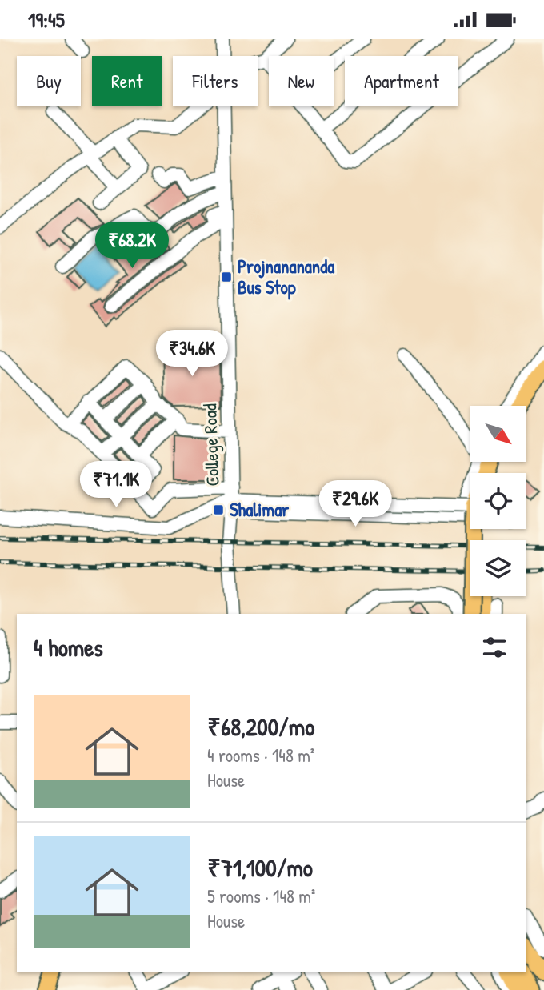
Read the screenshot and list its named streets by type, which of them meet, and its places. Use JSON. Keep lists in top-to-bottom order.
{
  "streets": {
    "street": ["College Road"]
  },
  "places": {
    "transit": ["Projnanananda Bus Stop", "Shalimar"]
  },
  "north": "bottom right",
  "page": {
    "status": "19:45",
    "chip": [
      "Buy",
      "Rent",
      "Filters",
      "New",
      "Apartment"
    ],
    "price": [
      "₹68.2K",
      "₹34.6K",
      "₹71.1K",
      "₹29.6K"
    ],
    "heading": "4 homes",
    "list": [
      {
        "name": "₹68,200/mo",
        "note": "4 rooms · 148 m² · House"
      },
      {
        "name": "₹71,100/mo",
        "note": "5 rooms · 148 m² · House"
      }
    ]
  }
}
